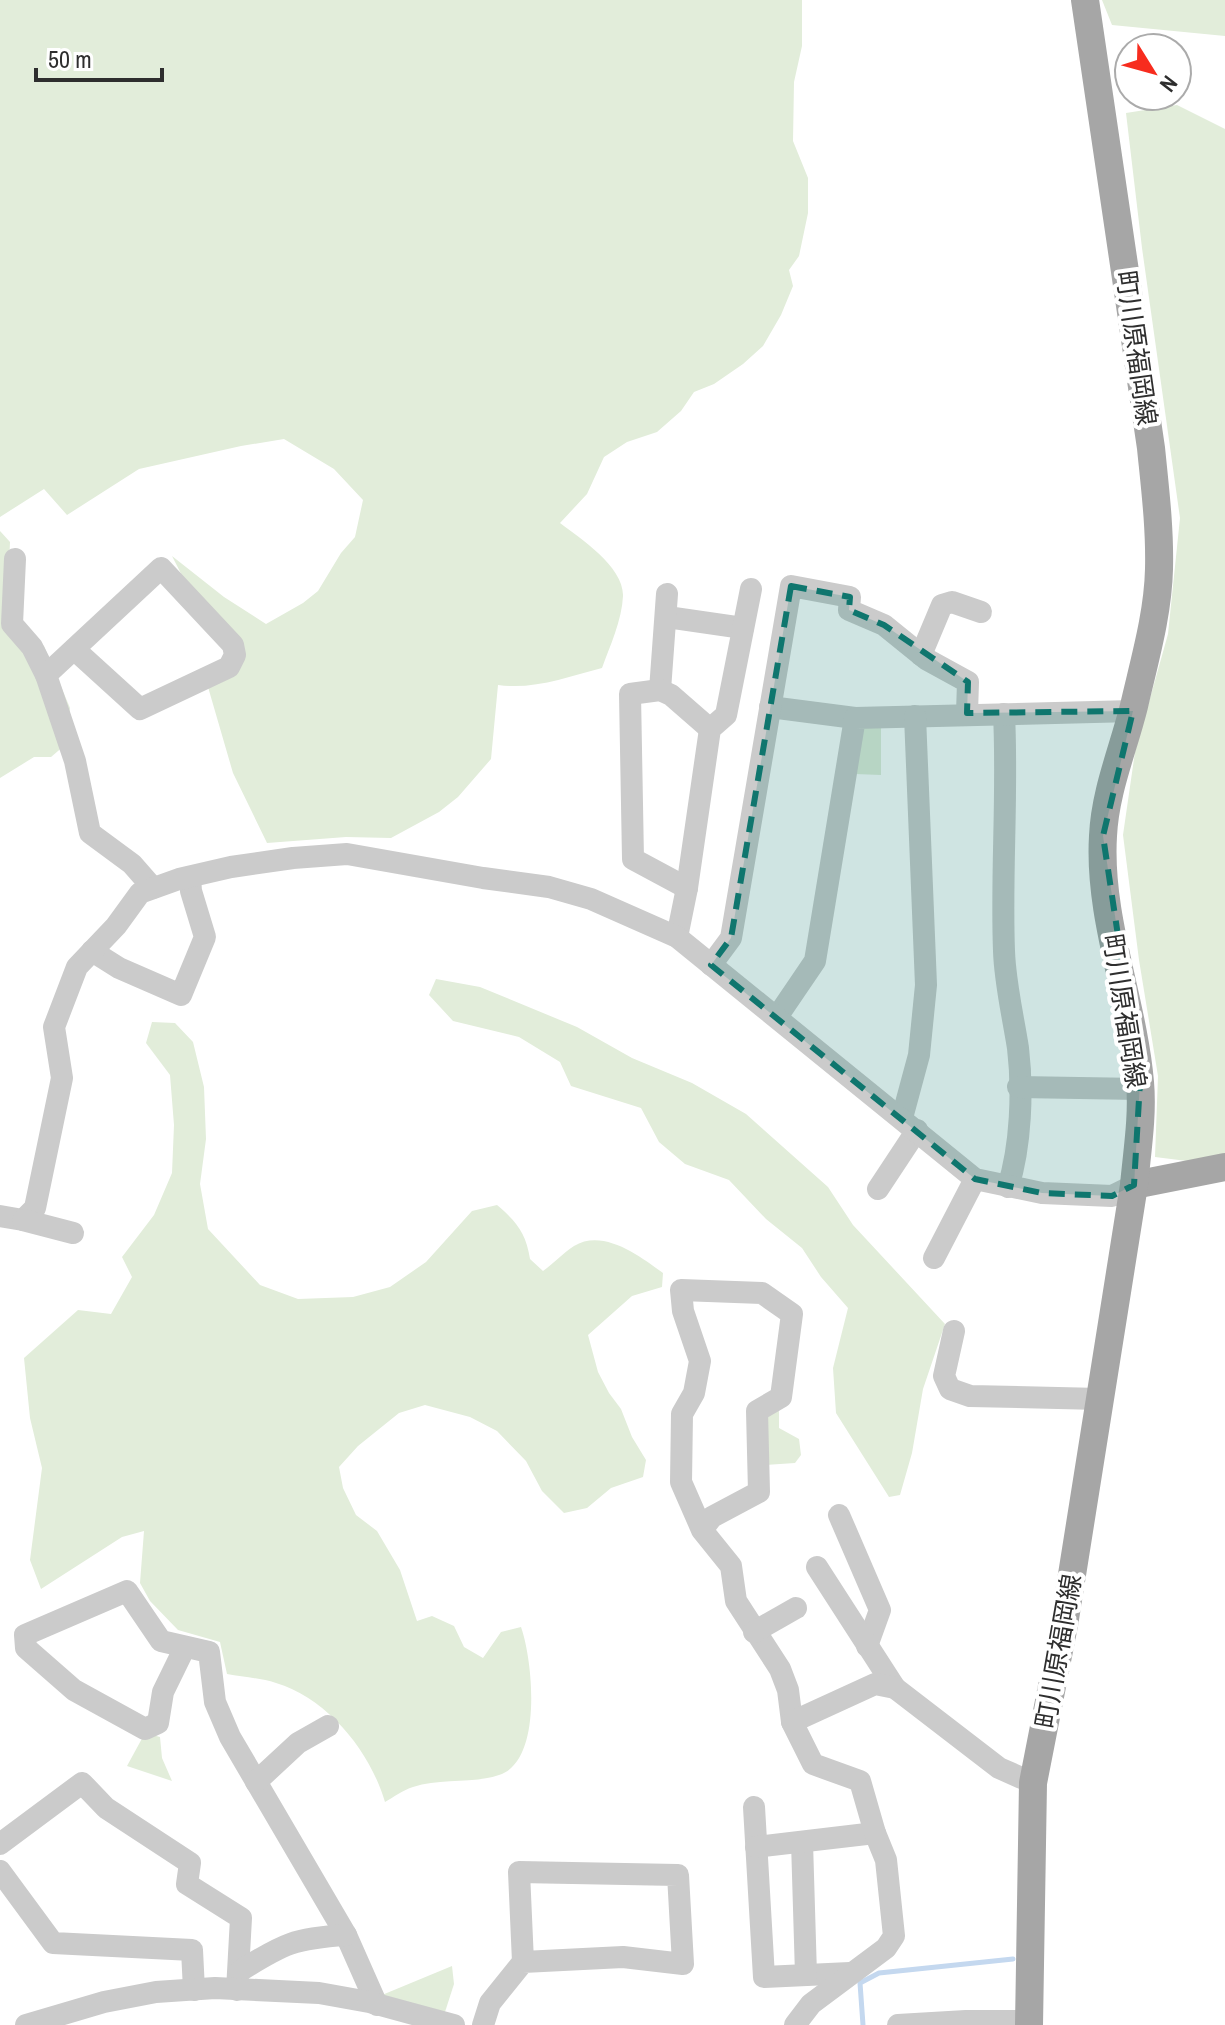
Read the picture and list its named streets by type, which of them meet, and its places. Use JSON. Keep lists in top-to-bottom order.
{
  "streets": {
    "main road": ["町川原福岡線"]
  },
  "scale_bar": "50 m",
  "north": "bottom right"
}
